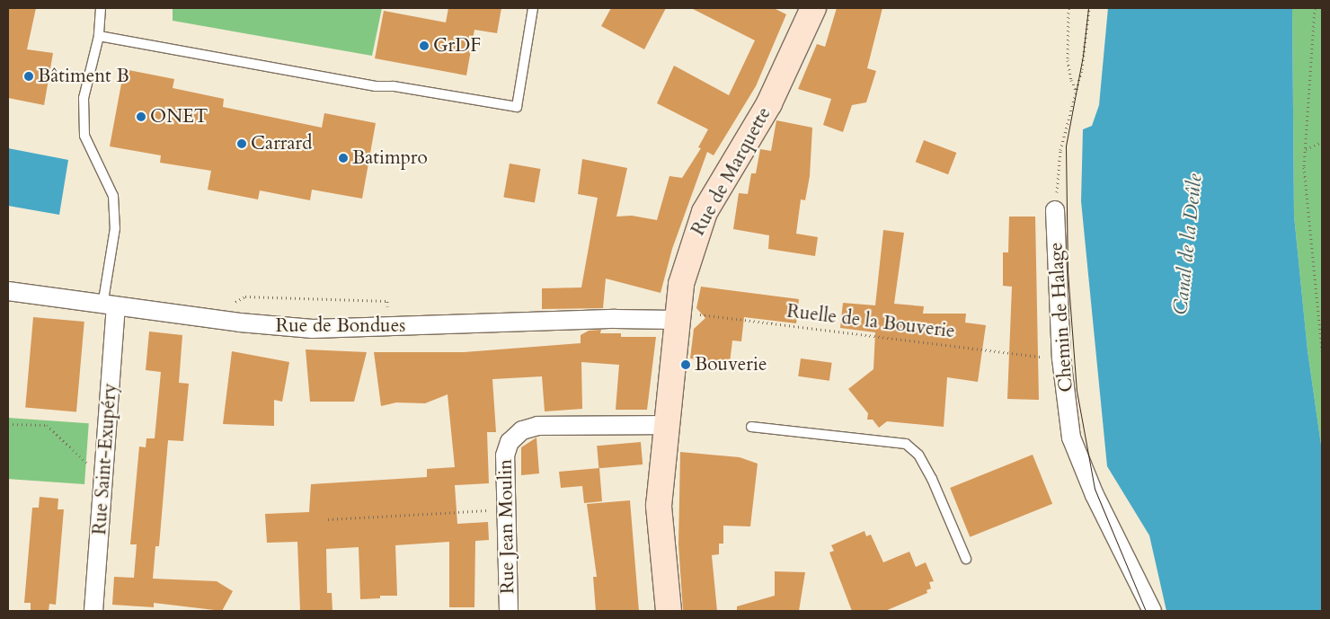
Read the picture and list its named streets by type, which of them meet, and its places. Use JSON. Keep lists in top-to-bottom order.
{
  "streets": {
    "street": [
      "Rue de Marquette",
      "Chemin de Halage",
      "Rue de Bondues",
      "Rue Saint-Exupéry",
      "Rue Jean Moulin"
    ],
    "path": ["Ruelle de la Bouverie"]
  },
  "crossings": [
    ["Rue de Marquette", "Ruelle de la Bouverie"],
    ["Rue de Marquette", "Rue de Bondues"],
    ["Rue de Marquette", "Rue Jean Moulin"],
    ["Chemin de Halage", "Ruelle de la Bouverie"],
    ["Ruelle de la Bouverie", "Rue de Bondues"],
    ["Rue de Bondues", "Rue Saint-Exupéry"]
  ],
  "water": ["Canal de la Deûle"],
  "places": [
    "GrDF",
    "Bâtiment B",
    "ONET",
    "Carrard",
    "Batimpro",
    "Bouverie"
  ]
}
